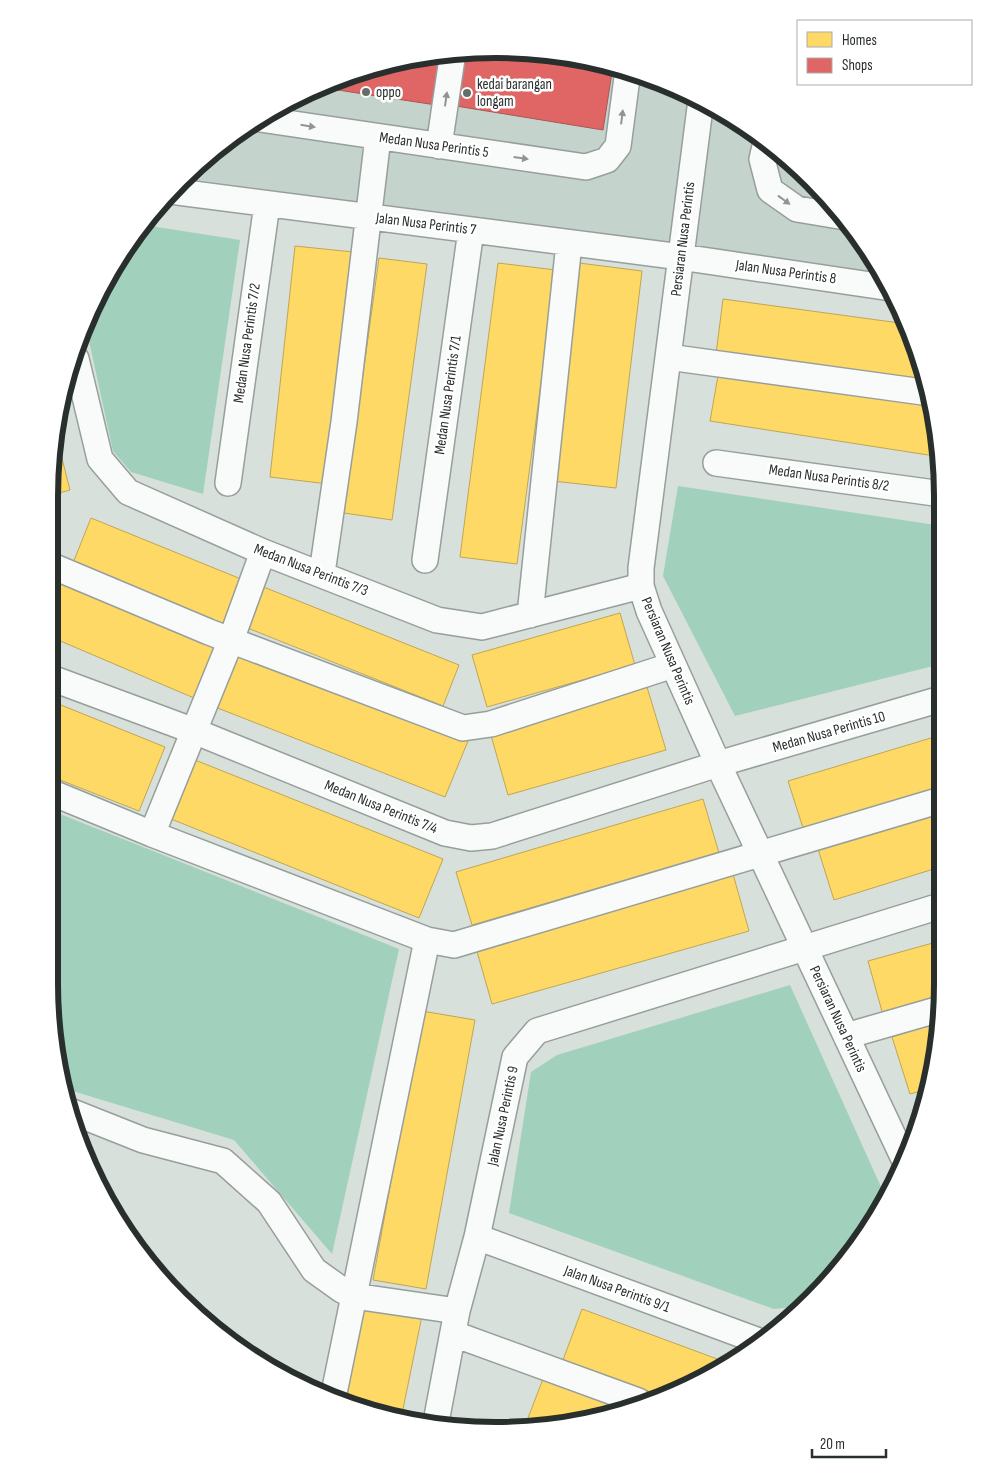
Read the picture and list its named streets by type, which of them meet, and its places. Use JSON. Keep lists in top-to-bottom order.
{
  "streets": {
    "street": [
      "Medan Nusa Perintis 5",
      "Jalan Nusa Perintis 7",
      "Persiaran Nusa Perintis",
      "Jalan Nusa Perintis 8",
      "Medan Nusa Perintis 7/2",
      "Medan Nusa Perintis 7/1",
      "Medan Nusa Perintis 8/2",
      "Medan Nusa Perintis 7/3",
      "Medan Nusa Perintis 10",
      "Medan Nusa Perintis 7/4",
      "Jalan Nusa Perintis 9",
      "Jalan Nusa Perintis 9/1"
    ]
  },
  "crossings": [
    ["Jalan Nusa Perintis 7", "Persiaran Nusa Perintis"],
    ["Jalan Nusa Perintis 7", "Jalan Nusa Perintis 8"],
    ["Jalan Nusa Perintis 7", "Medan Nusa Perintis 7/2"],
    ["Jalan Nusa Perintis 7", "Medan Nusa Perintis 7/1"],
    ["Persiaran Nusa Perintis", "Jalan Nusa Perintis 8"],
    ["Persiaran Nusa Perintis", "Medan Nusa Perintis 7/3"],
    ["Persiaran Nusa Perintis", "Medan Nusa Perintis 10"],
    ["Persiaran Nusa Perintis", "Medan Nusa Perintis 7/4"],
    ["Persiaran Nusa Perintis", "Jalan Nusa Perintis 9"],
    ["Medan Nusa Perintis 10", "Medan Nusa Perintis 7/4"],
    ["Jalan Nusa Perintis 9", "Jalan Nusa Perintis 9/1"]
  ],
  "one_way": ["Medan Nusa Perintis 5"],
  "places": ["oppo", "kedai barangan longam"],
  "legend": ["Homes", "Shops"],
  "scale_bar": "20 m"
}
